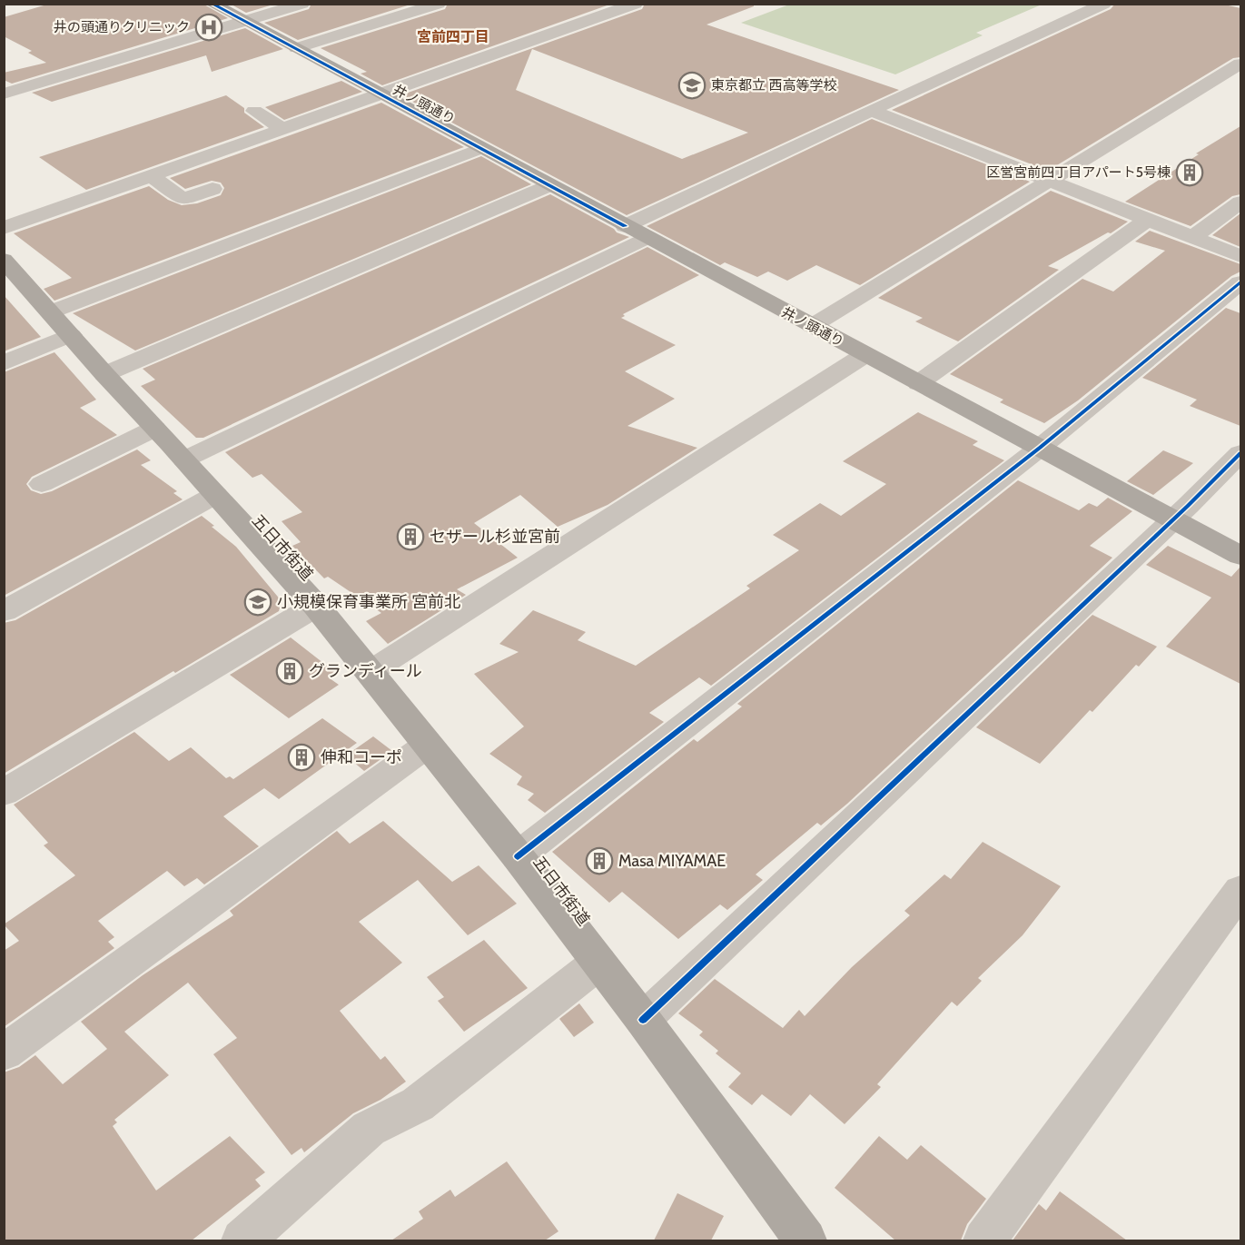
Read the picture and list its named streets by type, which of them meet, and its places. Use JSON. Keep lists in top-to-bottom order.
{
  "streets": {
    "main road": ["井ノ頭通り", "五日市街道"]
  },
  "districts": ["宮前四丁目"],
  "places": {
    "hospital": ["井の頭通りクリニック"],
    "school or university": ["東京都立 西高等学校", "小規模保育事業所 宮前北"],
    "building": [
      "区営宮前四丁目アパート5号棟",
      "セザール杉並宮前",
      "グランディール",
      "伸和コーポ",
      "Masa MIYAMAE"
    ]
  }
}
